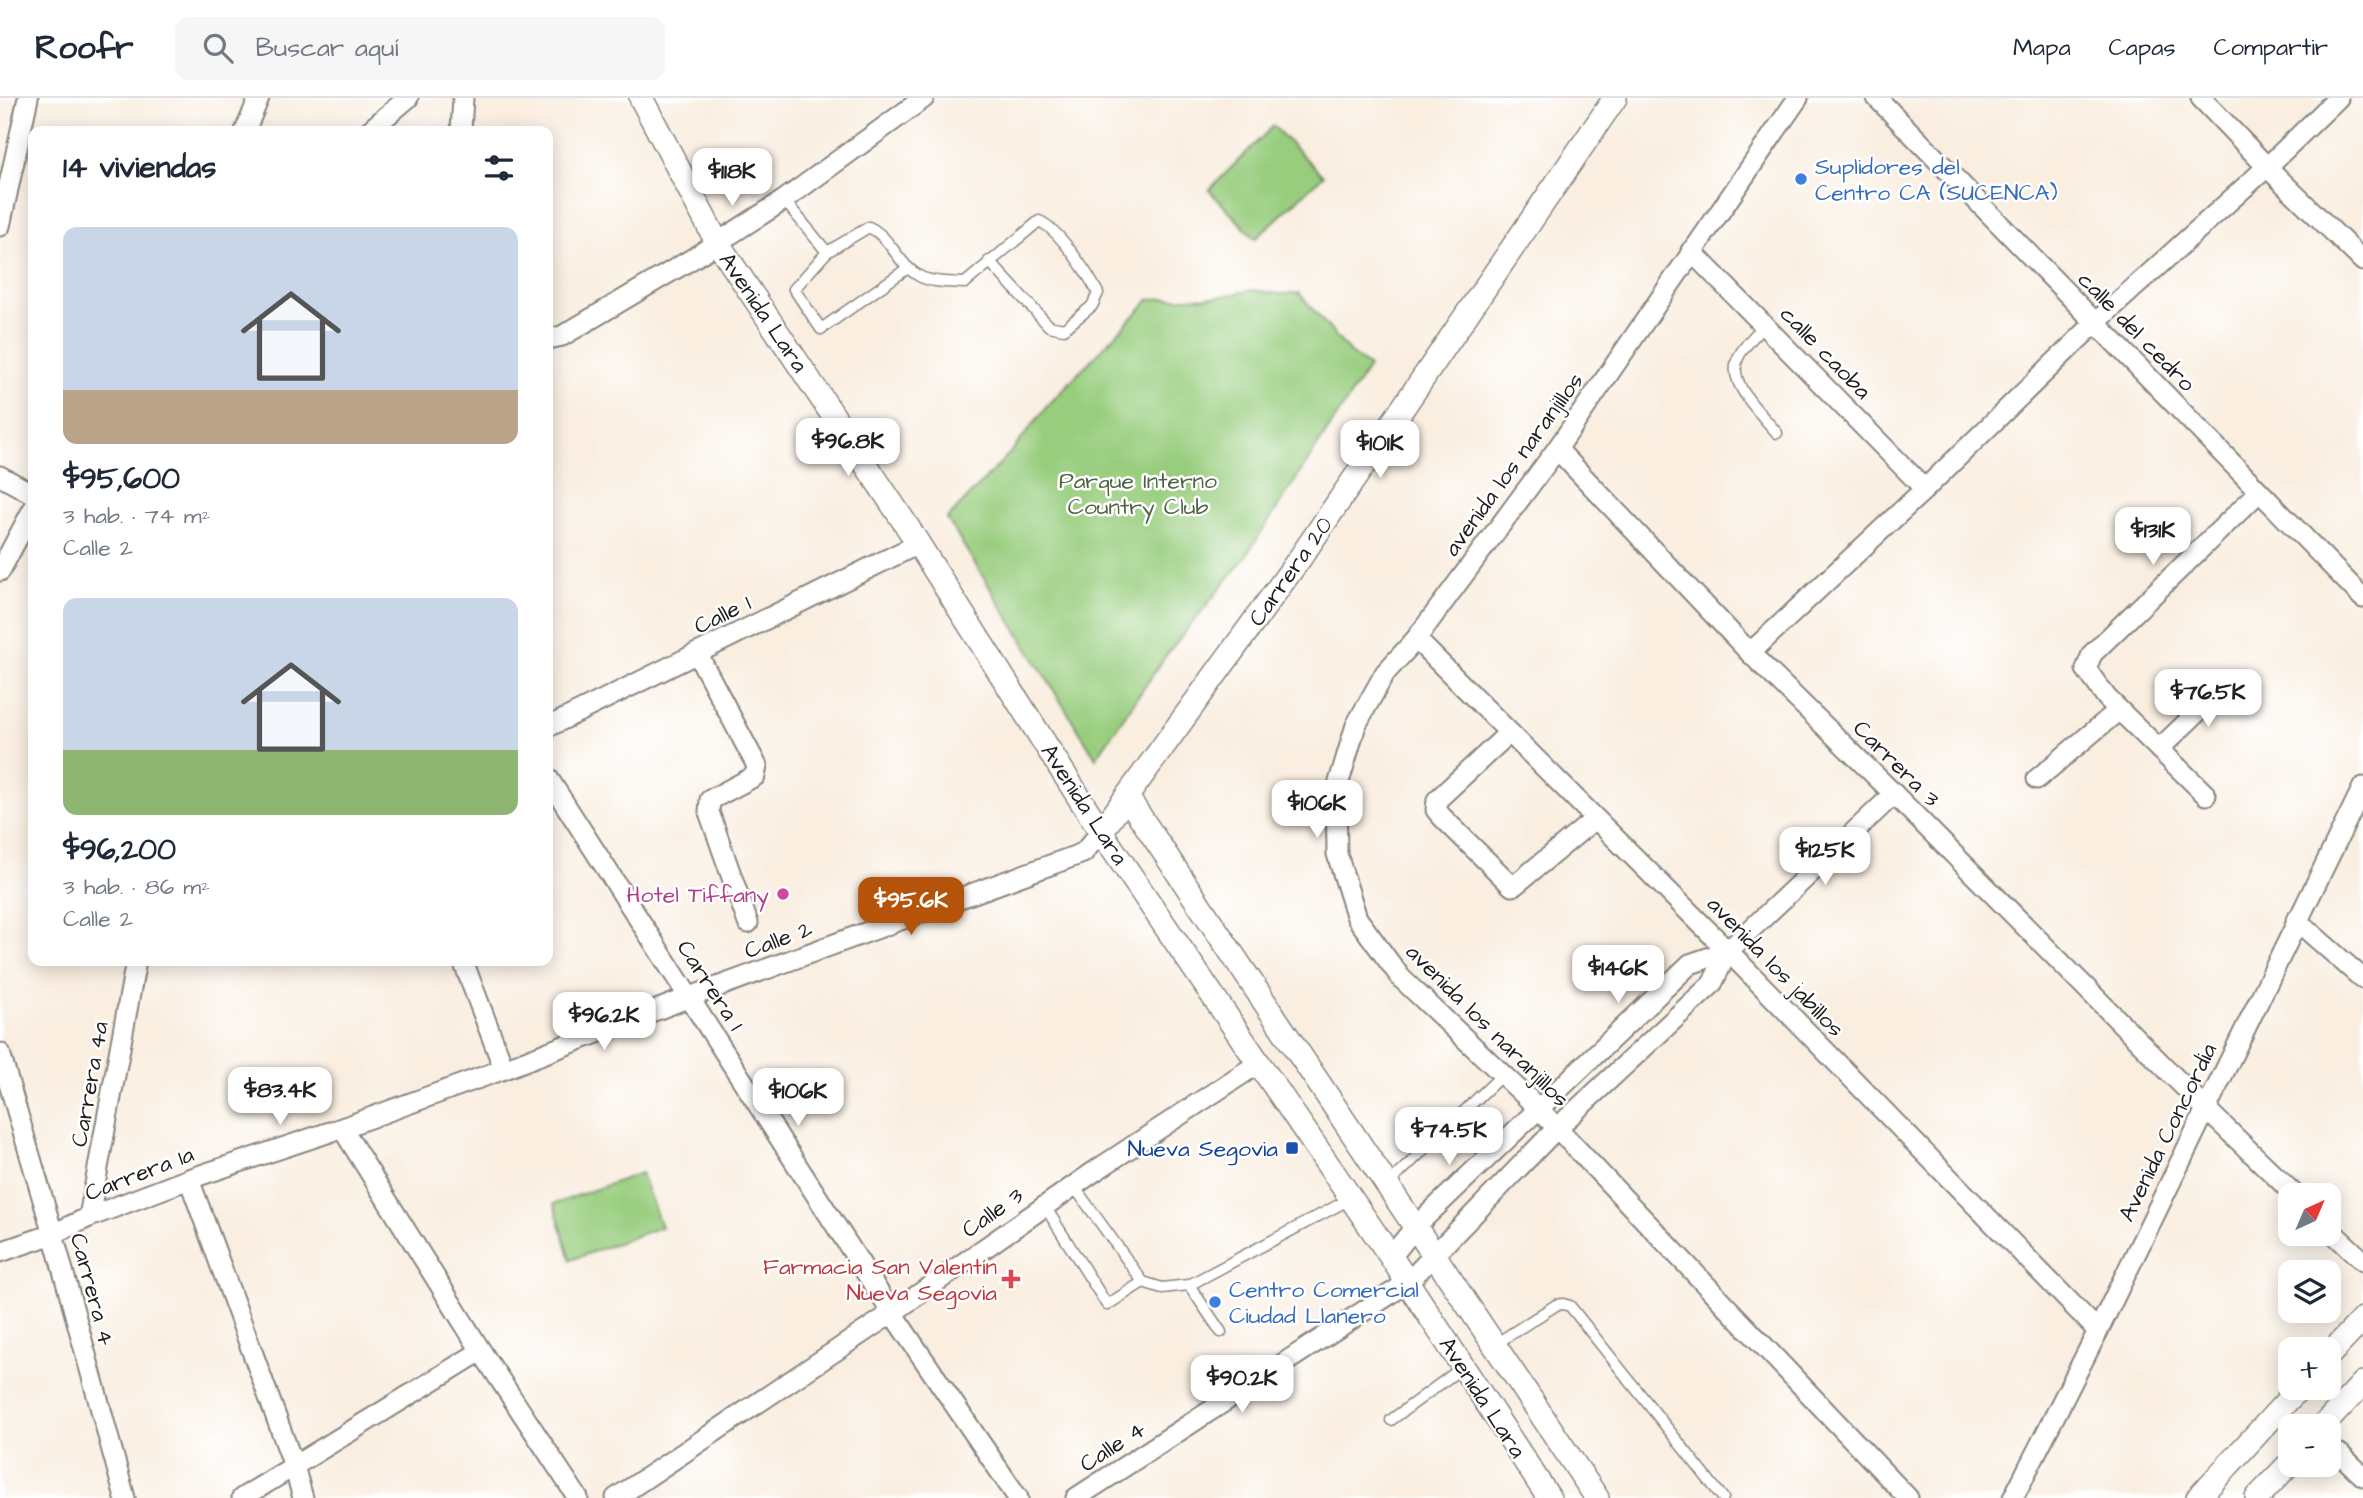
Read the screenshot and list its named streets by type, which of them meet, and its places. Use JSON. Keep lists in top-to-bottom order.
{
  "streets": {
    "street": [
      "Avenida Lara",
      "calle del cedro",
      "calle caoba",
      "avenida los naranjillos",
      "Carrera 20",
      "Calle 1",
      "Carrera 3",
      "Calle 2",
      "avenida los jabillos",
      "Carrera 1",
      "Carrera 4a",
      "Avenida Concordia",
      "Carrera 1a",
      "Calle 3",
      "Carrera 4",
      "Calle 4"
    ]
  },
  "crossings": [
    ["Avenida Lara", "Carrera 20"],
    ["Avenida Lara", "Calle 1"],
    ["Avenida Lara", "Calle 2"],
    ["Avenida Lara", "Calle 3"],
    ["Avenida Lara", "Calle 4"],
    ["calle caoba", "avenida los naranjillos"],
    ["avenida los naranjillos", "Carrera 3"],
    ["avenida los naranjillos", "avenida los jabillos"],
    ["avenida los naranjillos", "Calle 4"],
    ["Carrera 20", "Calle 2"],
    ["Carrera 3", "Avenida Concordia"],
    ["Calle 2", "Carrera 1"],
    ["Calle 2", "Carrera 1a"],
    ["avenida los jabillos", "Avenida Concordia"],
    ["avenida los jabillos", "Calle 4"],
    ["Carrera 1", "Calle 3"],
    ["Carrera 4a", "Carrera 1a"],
    ["Carrera 1a", "Carrera 4"]
  ],
  "parks": ["Parque Interno Country Club"],
  "places": {
    "other": ["Suplidores del Centro CA (SUCENCA)", "Hotel Tiffany", "Centro Comercial Ciudad Llanero"],
    "transit": ["Nueva Segovia"],
    "health": ["Farmacia San Valentín Nueva Segovia"]
  },
  "north": "top right",
  "page": {
    "header": "Roofr",
    "search": "Buscar aquí",
    "nav": ["Mapa", "Capas", "Compartir"],
    "heading": "14 viviendas",
    "price": [
      "$118K",
      "$96.8K",
      "$101K",
      "$131K",
      "$76.5K",
      "$106K",
      "$125K",
      "$95.6K",
      "$146K",
      "$96.2K",
      "$83.4K",
      "$106K",
      "$74.5K",
      "$90.2K"
    ],
    "list": [
      {
        "name": "$95,600",
        "note": "3 hab. · 74 m² · Calle 2"
      },
      {
        "name": "$96,200",
        "note": "3 hab. · 86 m² · Calle 2"
      }
    ],
    "map_buttons": ["+", "−"]
  }
}
